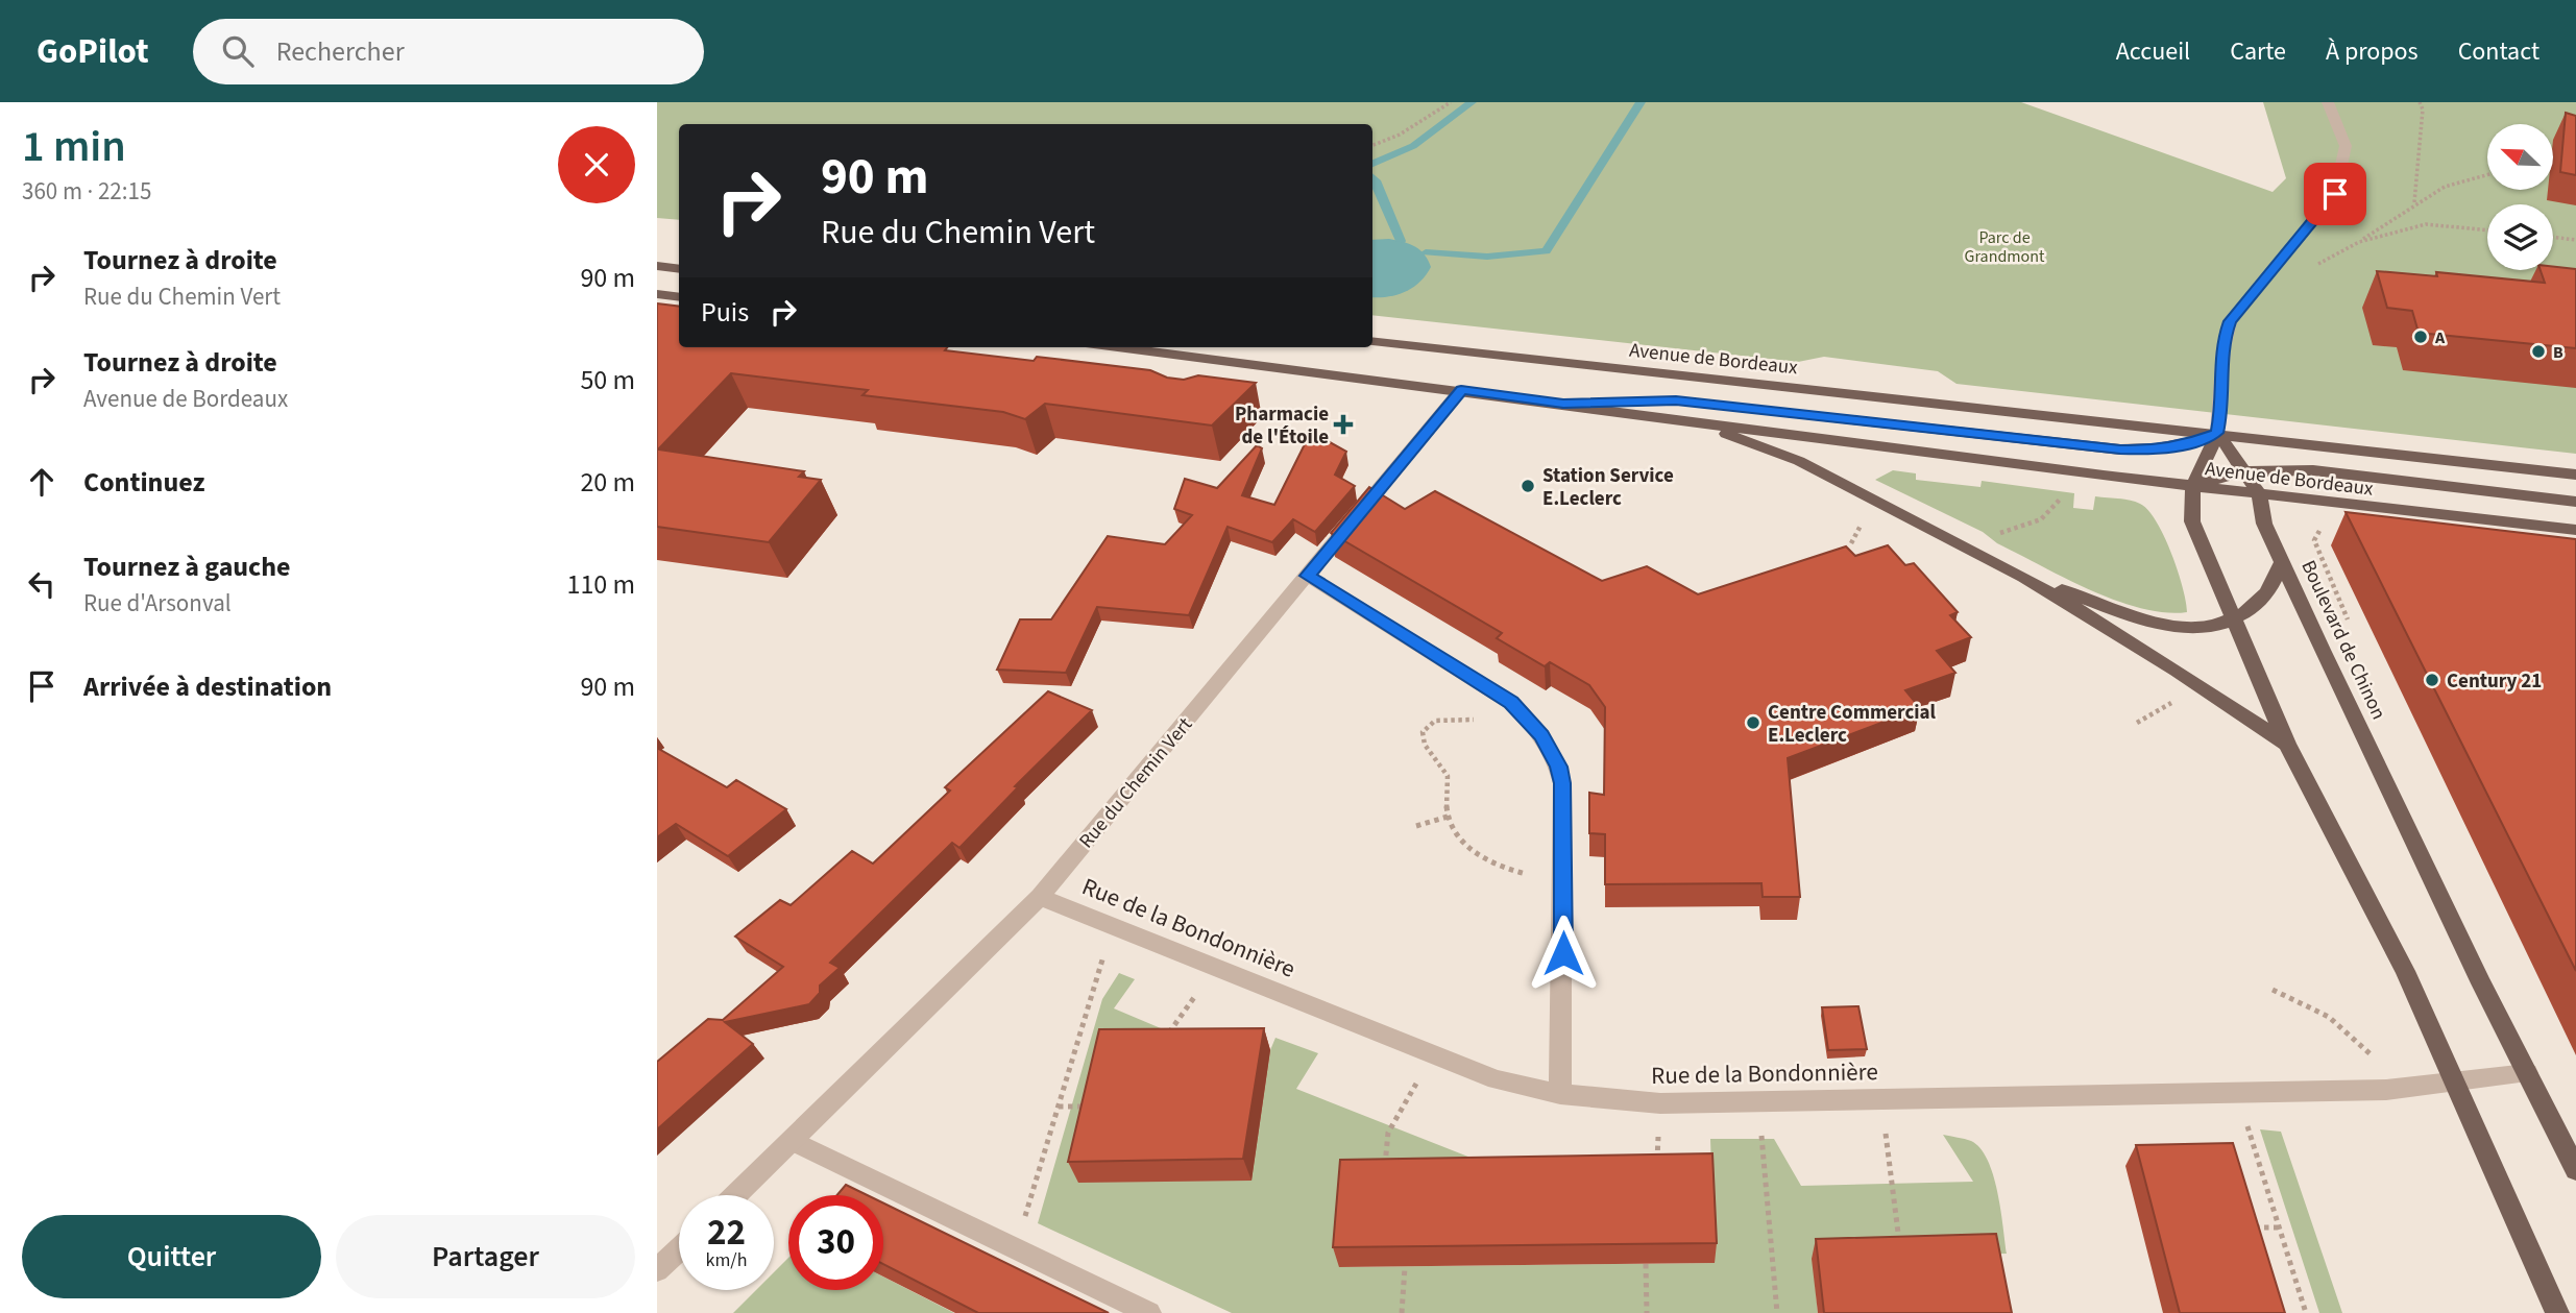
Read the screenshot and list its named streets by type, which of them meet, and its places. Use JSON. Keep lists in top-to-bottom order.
{
  "streets": {
    "main road": ["Avenue de Bordeaux", "Boulevard de Chinon"],
    "street": ["Rue du Chemin Vert", "Rue de la Bondonnière"]
  },
  "crossings": [
    ["Avenue de Bordeaux", "Boulevard de Chinon"],
    ["Avenue de Bordeaux", "Rue du Chemin Vert"],
    ["Boulevard de Chinon", "Rue de la Bondonnière"],
    ["Rue du Chemin Vert", "Rue de la Bondonnière"]
  ],
  "parks": ["Parc de Grandmont"],
  "places": {
    "other": [
      "A",
      "B",
      "Station Service E.Leclerc",
      "Century 21",
      "Centre Commercial E.Leclerc"
    ],
    "health": ["Pharmacie de l'Étoile"]
  },
  "north": "top left",
  "page": {
    "header": "GoPilot",
    "search": "Rechercher",
    "nav": [
      "Accueil",
      "Carte",
      "À propos",
      "Contact"
    ],
    "heading": ["1 min", "360 m · 22:15"],
    "turn": ["90 m", "Rue du Chemin Vert"],
    "list": [
      {
        "name": "Tournez à droite",
        "note": "Rue du Chemin Vert",
        "value": "90 m"
      },
      {
        "name": "Tournez à droite",
        "note": "Avenue de Bordeaux",
        "value": "50 m"
      },
      {
        "name": "Continuez",
        "value": "20 m"
      },
      {
        "name": "Tournez à gauche",
        "note": "Rue d'Arsonval",
        "value": "110 m"
      },
      {
        "name": "Arrivée à destination",
        "value": "90 m"
      }
    ],
    "then": "Puis",
    "speed": "22 km/h",
    "limit": "30",
    "buttons": ["Quitter", "Partager"]
  }
}
